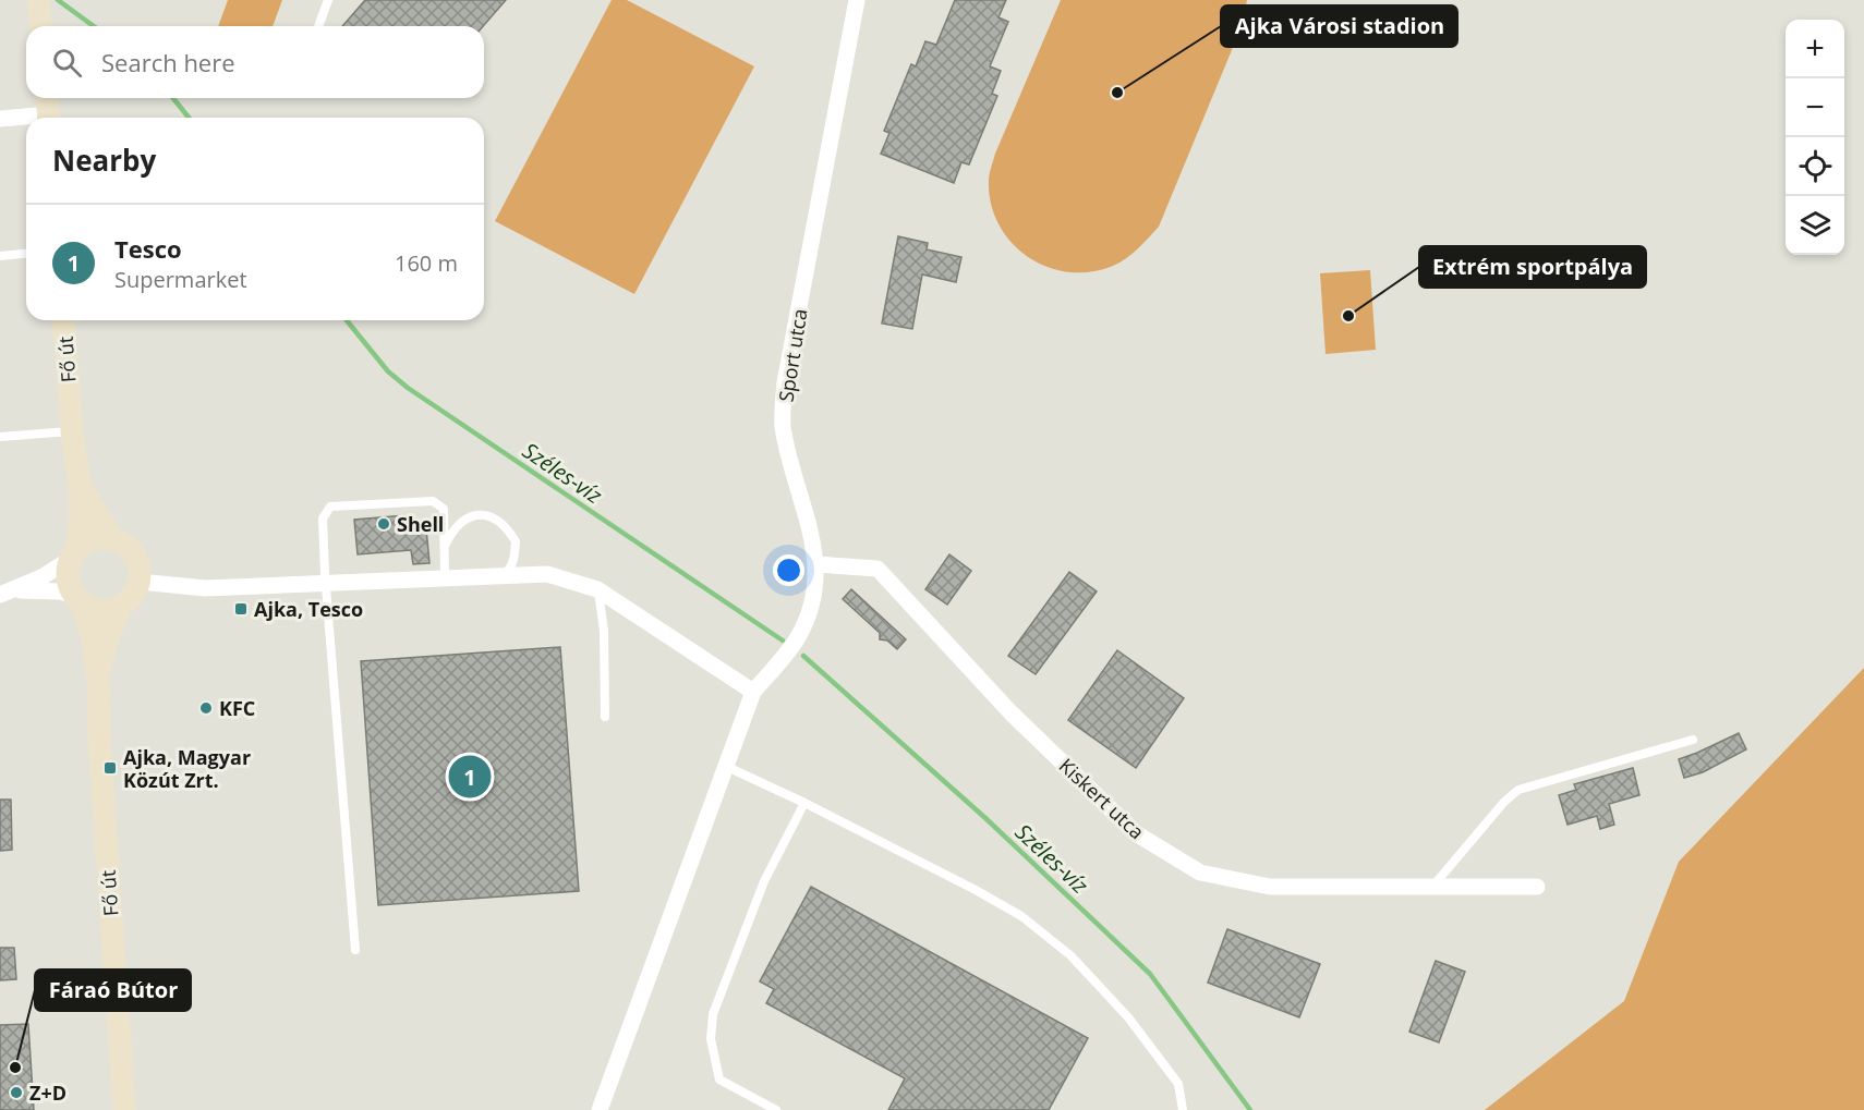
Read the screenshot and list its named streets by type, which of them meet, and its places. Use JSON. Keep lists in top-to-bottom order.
{
  "streets": {
    "main road": ["Fő út"],
    "street": ["Sport utca", "Kiskert utca"]
  },
  "crossings": [
    ["Sport utca", "Kiskert utca"]
  ],
  "water": ["Széles-víz"],
  "places": {
    "other": [
      "Ajka Városi stadion",
      "Extrém sportpálya",
      "Shell",
      "KFC",
      "Fáraó Bútor",
      "Z+D"
    ],
    "transit": ["Ajka, Tesco", "Ajka, Magyar Közút Zrt."]
  },
  "page": {
    "map_buttons": ["+", "−"],
    "search": "Search here",
    "heading": "Nearby",
    "list": [
      {
        "mark": "1",
        "name": "Tesco",
        "note": "Supermarket",
        "value": "160 m"
      }
    ],
    "pins": "1"
  }
}
